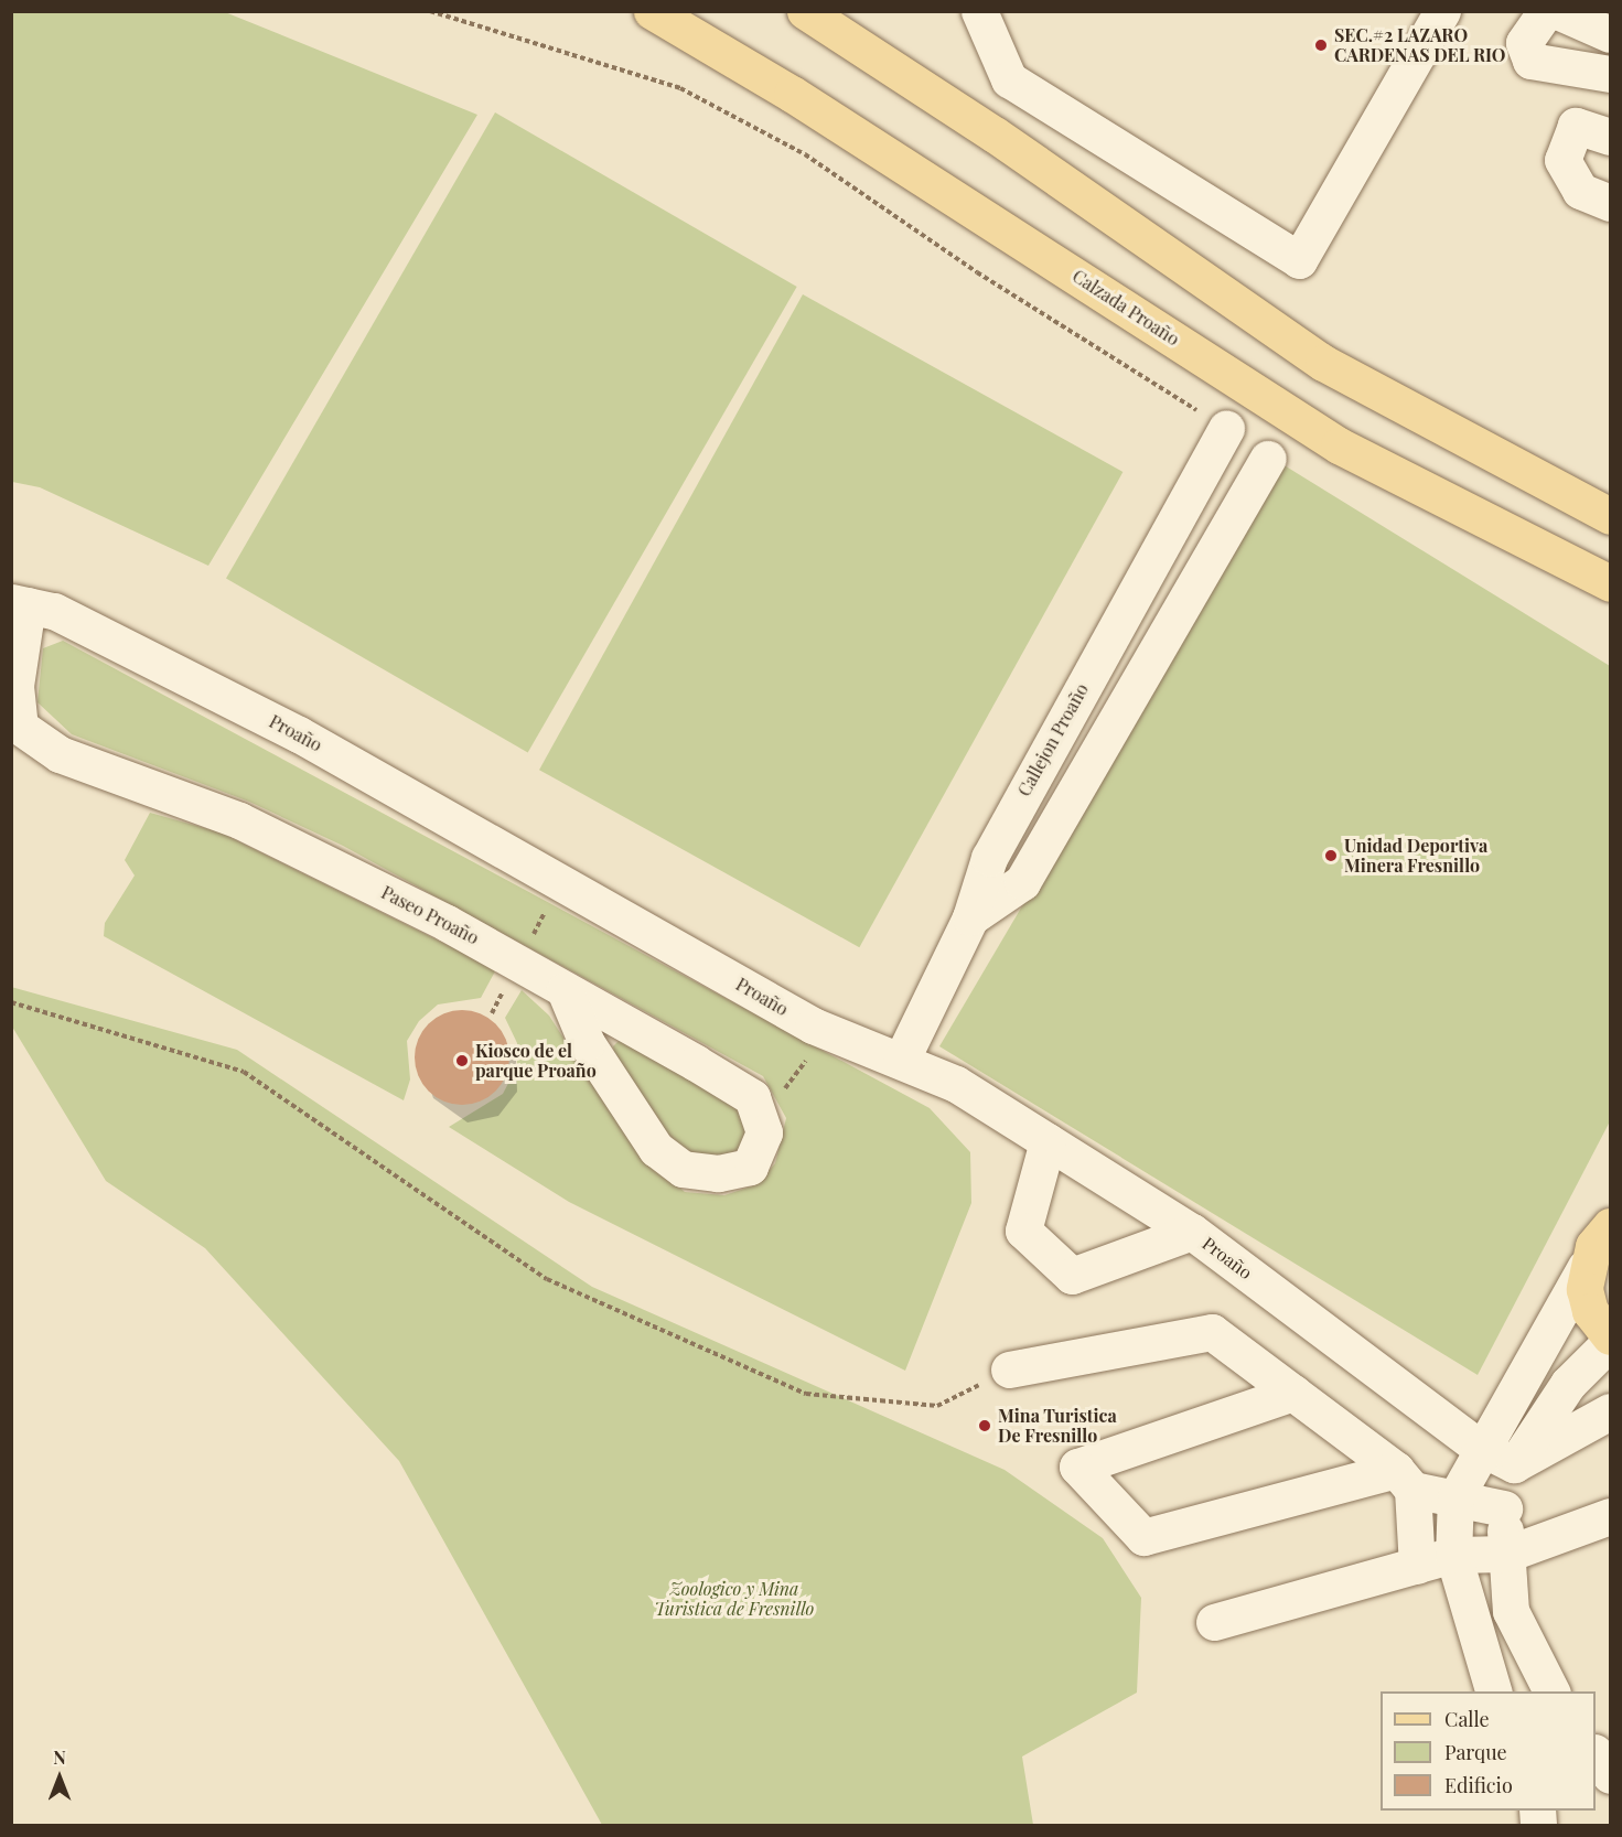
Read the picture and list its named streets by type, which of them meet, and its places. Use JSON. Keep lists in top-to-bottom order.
{
  "streets": {
    "main road": ["Calzada Proaño"],
    "street": ["Proaño", "Callejon Proaño", "Paseo Proaño"]
  },
  "crossings": [
    ["Proaño", "Callejon Proaño"],
    ["Proaño", "Paseo Proaño"]
  ],
  "parks": ["Zoologico y Mina Turistica de Fresnillo"],
  "places": [
    "SEC.#2 LAZARO CARDENAS DEL RIO",
    "Unidad Deportiva Minera Fresnillo",
    "Kiosco de el parque Proaño",
    "Mina Turistica De Fresnillo"
  ],
  "legend": ["Calle", "Parque", "Edificio"],
  "north": "top"
}
